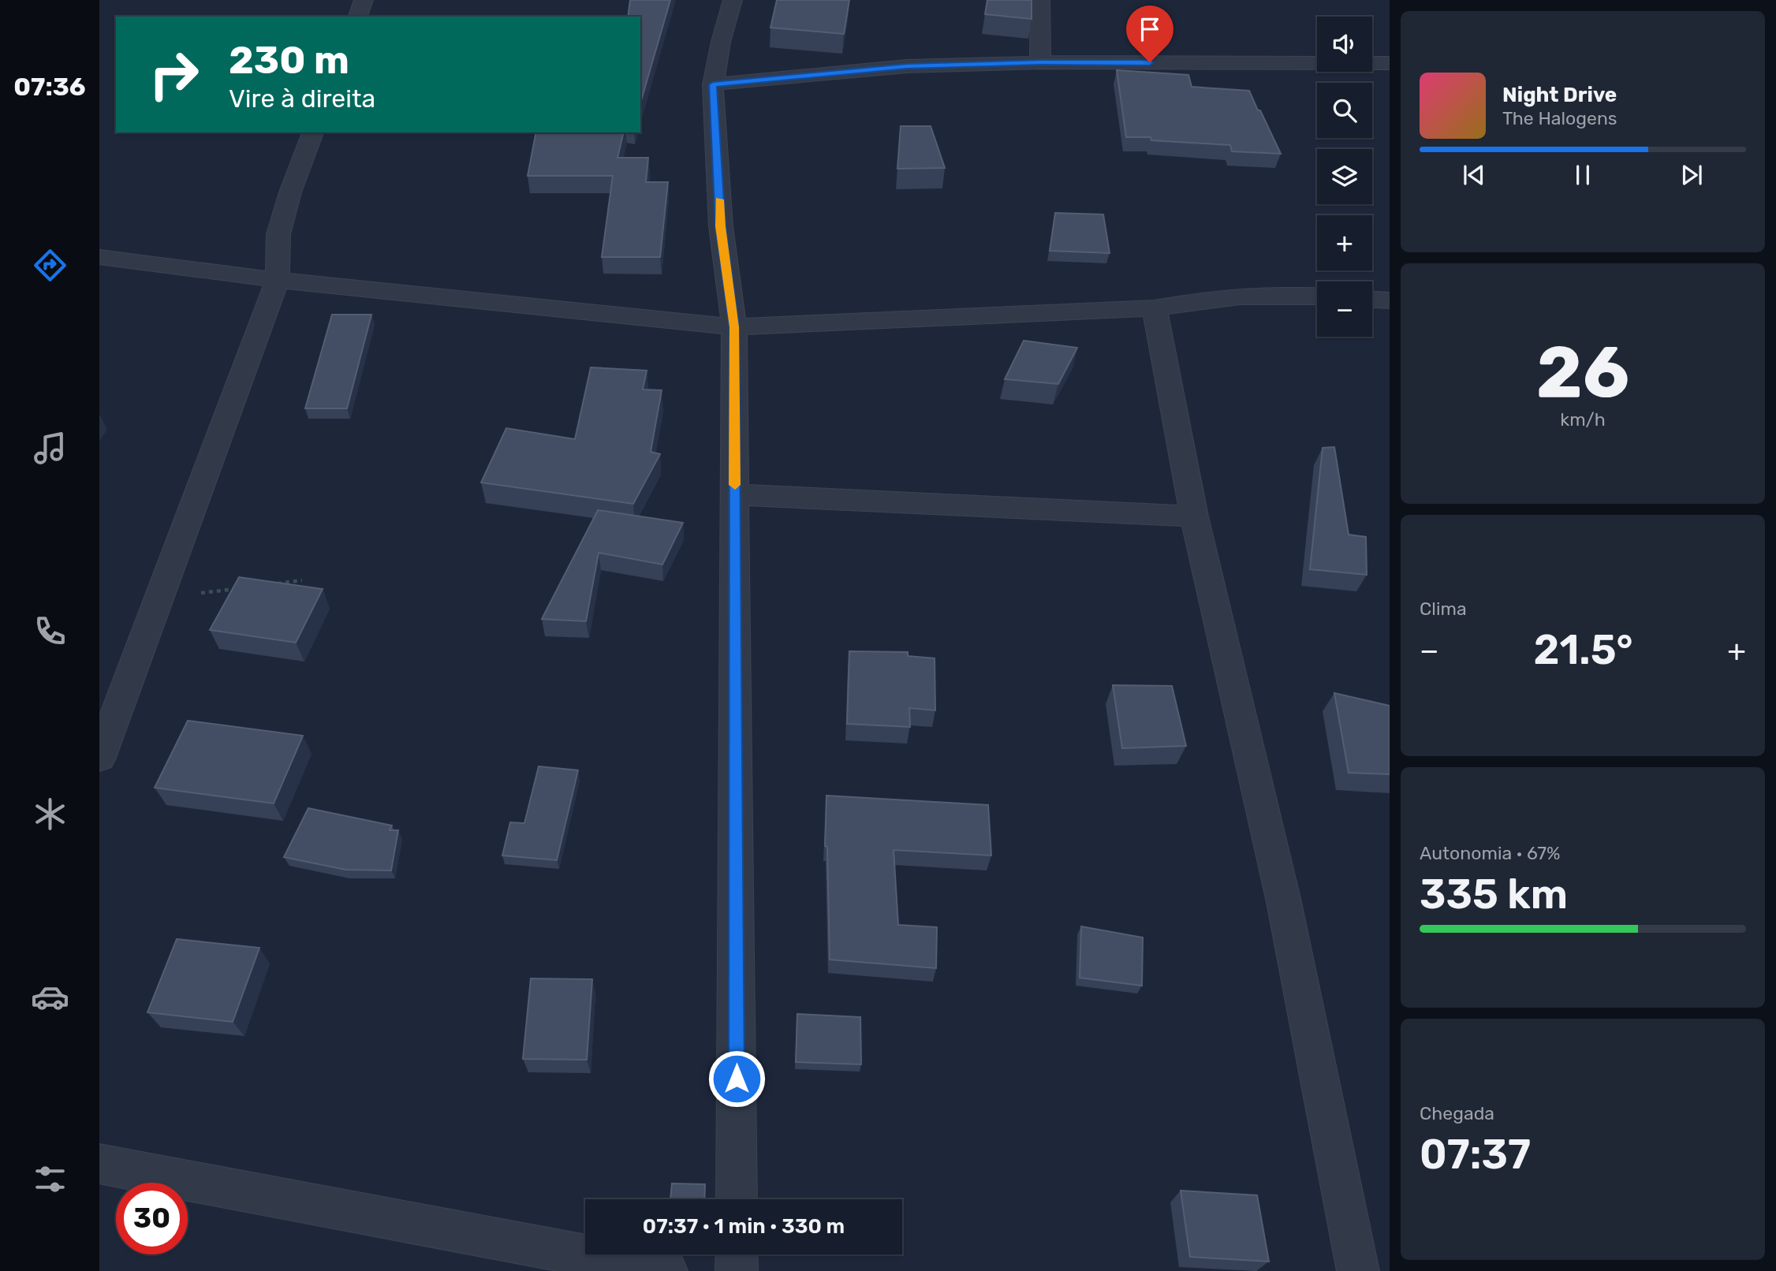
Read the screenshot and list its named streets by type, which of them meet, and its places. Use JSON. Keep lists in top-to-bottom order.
{
  "page": {
    "tabs": "07:36",
    "map_buttons": ["+", "−"],
    "turn": ["230 m", "Vire à direita"],
    "song": ["Night Drive", "The Halogens"],
    "tile": [
      ["26", "km/h"],
      "Clima",
      ["Autonomia · 67%", "335 km"],
      ["Chegada", "07:37"]
    ],
    "heat": ["−", "21.5°", "+"],
    "limit": "30",
    "trip": "07:37 · 1 min · 330 m"
  }
}
